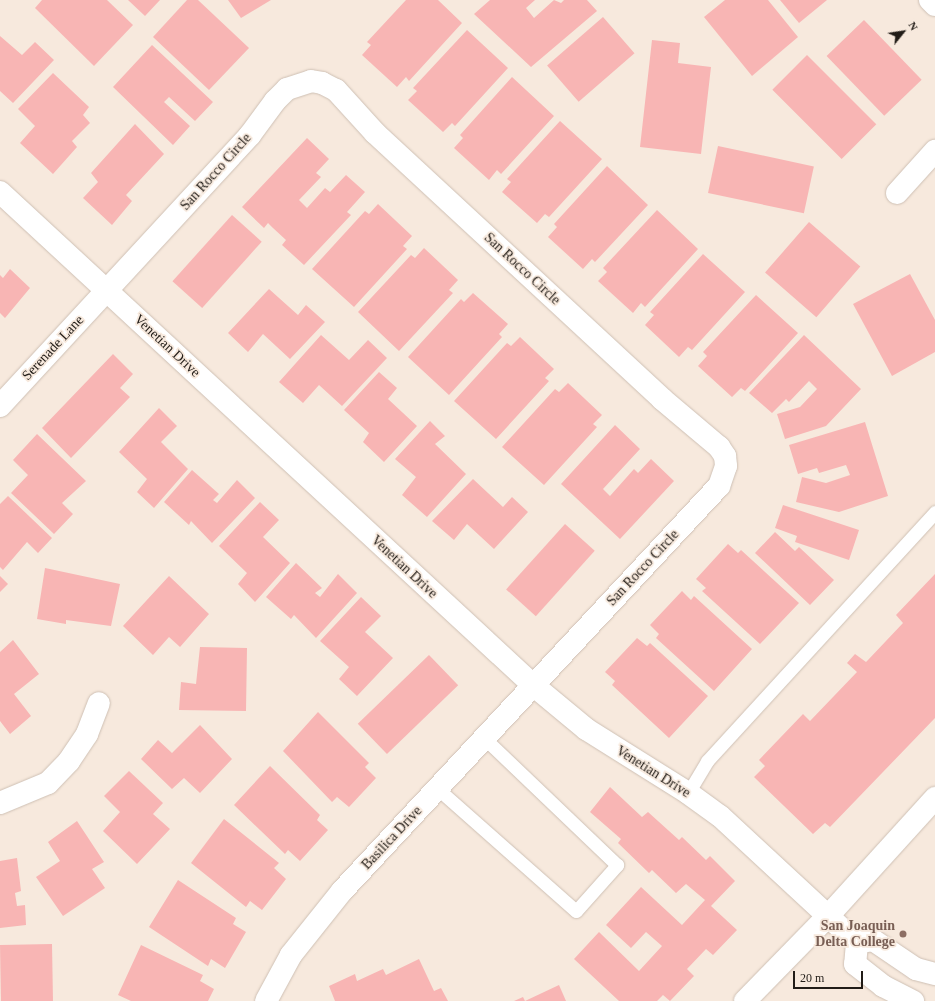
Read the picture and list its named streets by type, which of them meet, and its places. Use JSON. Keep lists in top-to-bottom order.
{
  "streets": {
    "street": [
      "San Rocco Circle",
      "Venetian Drive",
      "Serenade Lane",
      "Basilica Drive"
    ]
  },
  "crossings": [
    ["San Rocco Circle", "Venetian Drive"],
    ["San Rocco Circle", "Serenade Lane"],
    ["San Rocco Circle", "Basilica Drive"],
    ["Venetian Drive", "Serenade Lane"],
    ["Venetian Drive", "Basilica Drive"]
  ],
  "places": ["San Joaquin Delta College"],
  "scale_bar": "20 m",
  "north": "top right"
}
